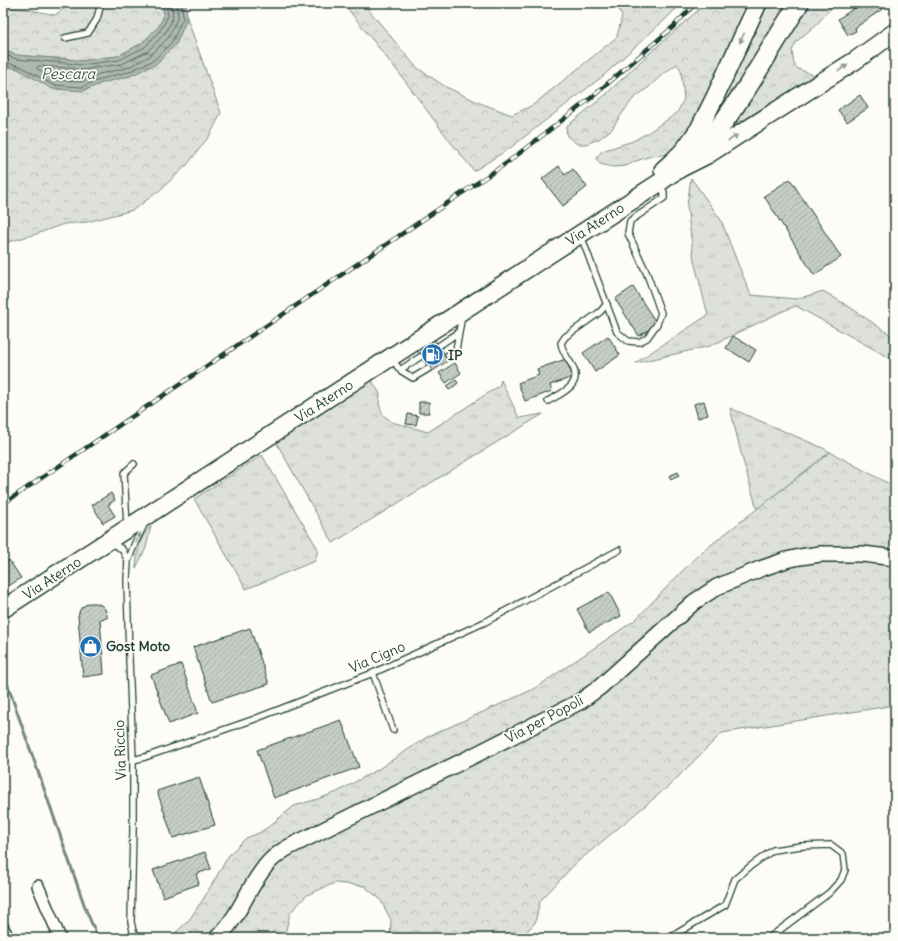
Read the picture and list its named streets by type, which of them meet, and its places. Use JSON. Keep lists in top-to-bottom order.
{
  "streets": {
    "main road": ["Via Aterno", "Via per Popoli"],
    "lane": ["Via Cigno", "Via Riccio"]
  },
  "crossings": [
    ["Via Aterno", "Via Riccio"],
    ["Via Cigno", "Via Riccio"]
  ],
  "water": ["Pescara"],
  "places": {
    "fuel station": ["IP"],
    "shop": ["Gost Moto"]
  }
}
